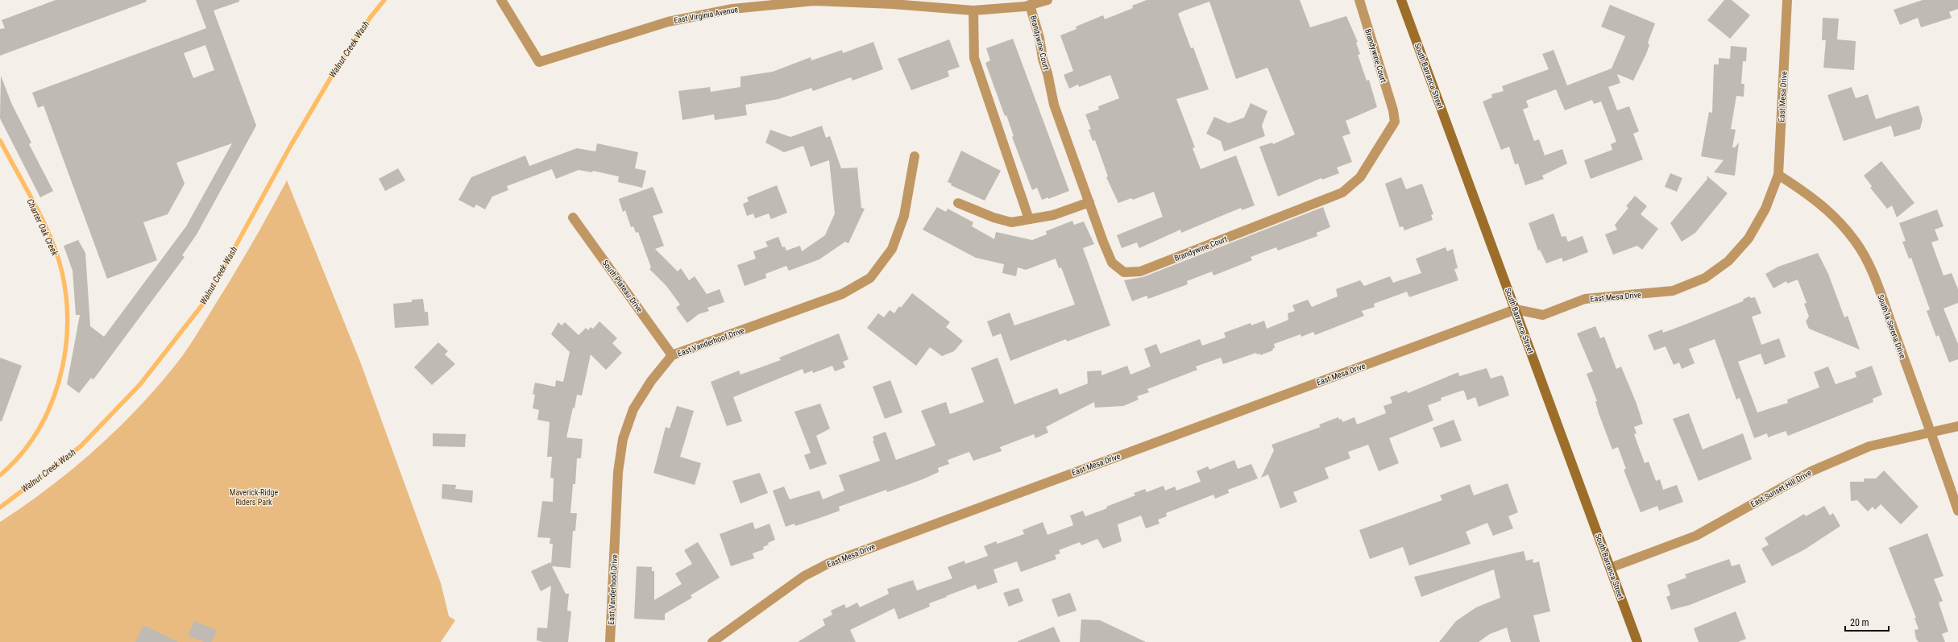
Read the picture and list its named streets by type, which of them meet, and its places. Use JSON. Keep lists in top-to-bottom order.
{
  "streets": {
    "main road": ["South Barranca Street"],
    "street": [
      "East Virginia Avenue",
      "Brandywine Court",
      "East Mesa Drive",
      "South Plateau Drive",
      "South la Serena Drive",
      "East Vanderhoof Drive",
      "East Sunset Hill Drive"
    ]
  },
  "crossings": [
    ["East Virginia Avenue", "Brandywine Court"],
    ["South Barranca Street", "East Mesa Drive"],
    ["South Barranca Street", "East Sunset Hill Drive"],
    ["East Mesa Drive", "South la Serena Drive"],
    ["South Plateau Drive", "East Vanderhoof Drive"],
    ["South la Serena Drive", "East Sunset Hill Drive"]
  ],
  "water": ["Walnut Creek Wash", "Charter Oak Creek"],
  "parks": ["Maverick-Ridge Riders Park"],
  "scale_bar": "20 m"
}
